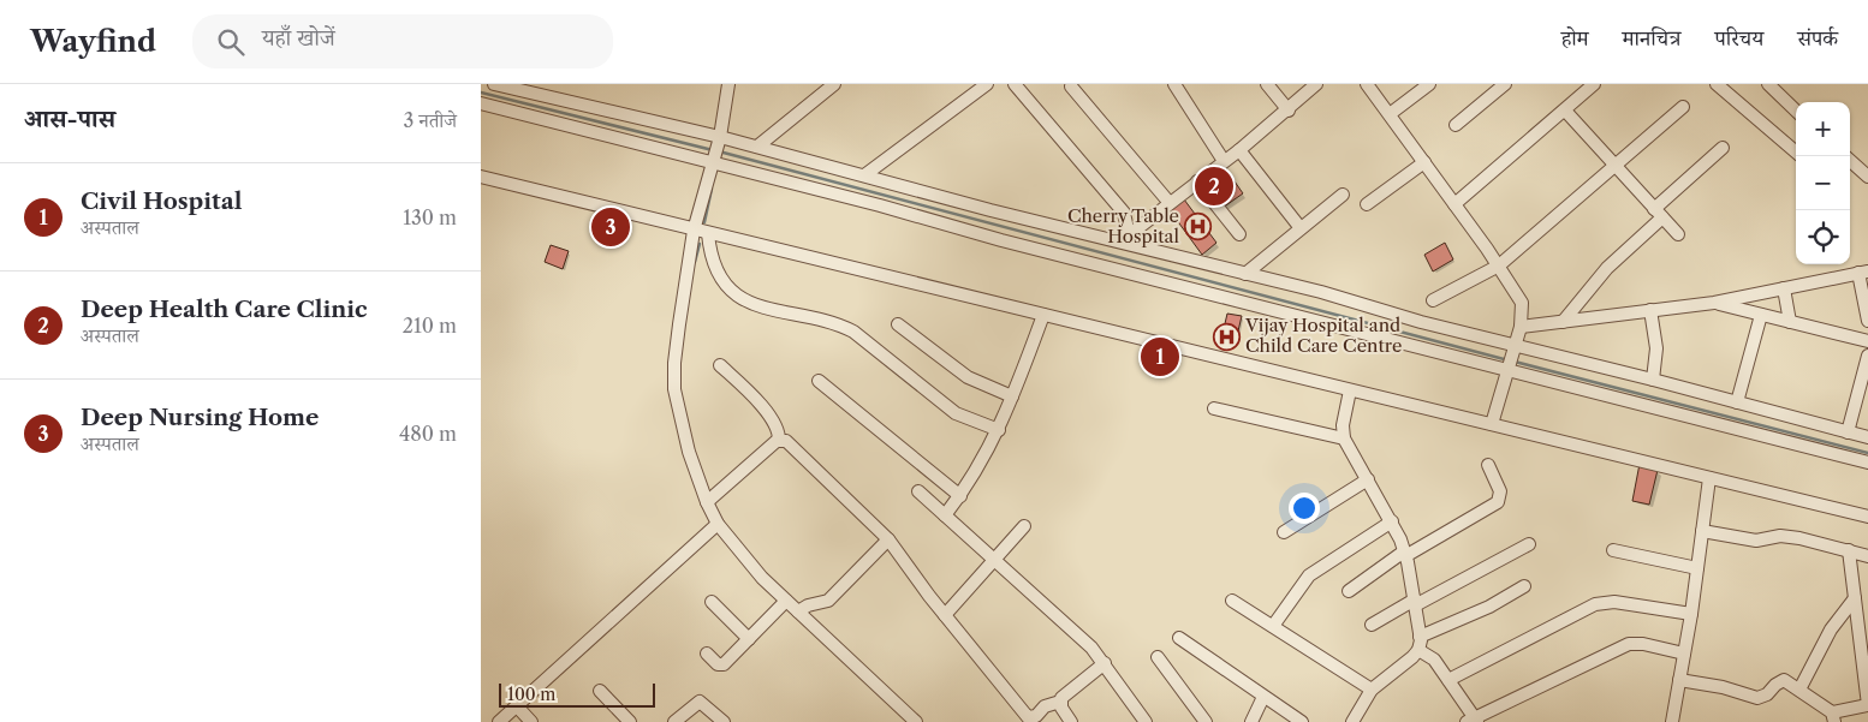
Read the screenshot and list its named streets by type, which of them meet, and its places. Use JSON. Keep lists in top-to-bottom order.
{
  "places": {
    "hospital": ["Cherry Table Hospital", "Vijay Hospital and Child Care Centre"]
  },
  "scale_bar": "100 m",
  "page": {
    "header": "Wayfind",
    "search": "यहाँ खोजें",
    "nav": [
      "होम",
      "मानचित्र",
      "परिचय",
      "संपर्क"
    ],
    "heading": ["आस-पास", "3 नतीजे"],
    "map_buttons": ["+", "−"],
    "list": [
      {
        "mark": "1",
        "name": "Civil Hospital",
        "note": "अस्पताल",
        "value": "130 m"
      },
      {
        "mark": "2",
        "name": "Deep Health Care Clinic",
        "note": "अस्पताल",
        "value": "210 m"
      },
      {
        "mark": "3",
        "name": "Deep Nursing Home",
        "note": "अस्पताल",
        "value": "480 m"
      }
    ],
    "pins": ["2", "3", "1"],
    "scale": "100 m"
  }
}
